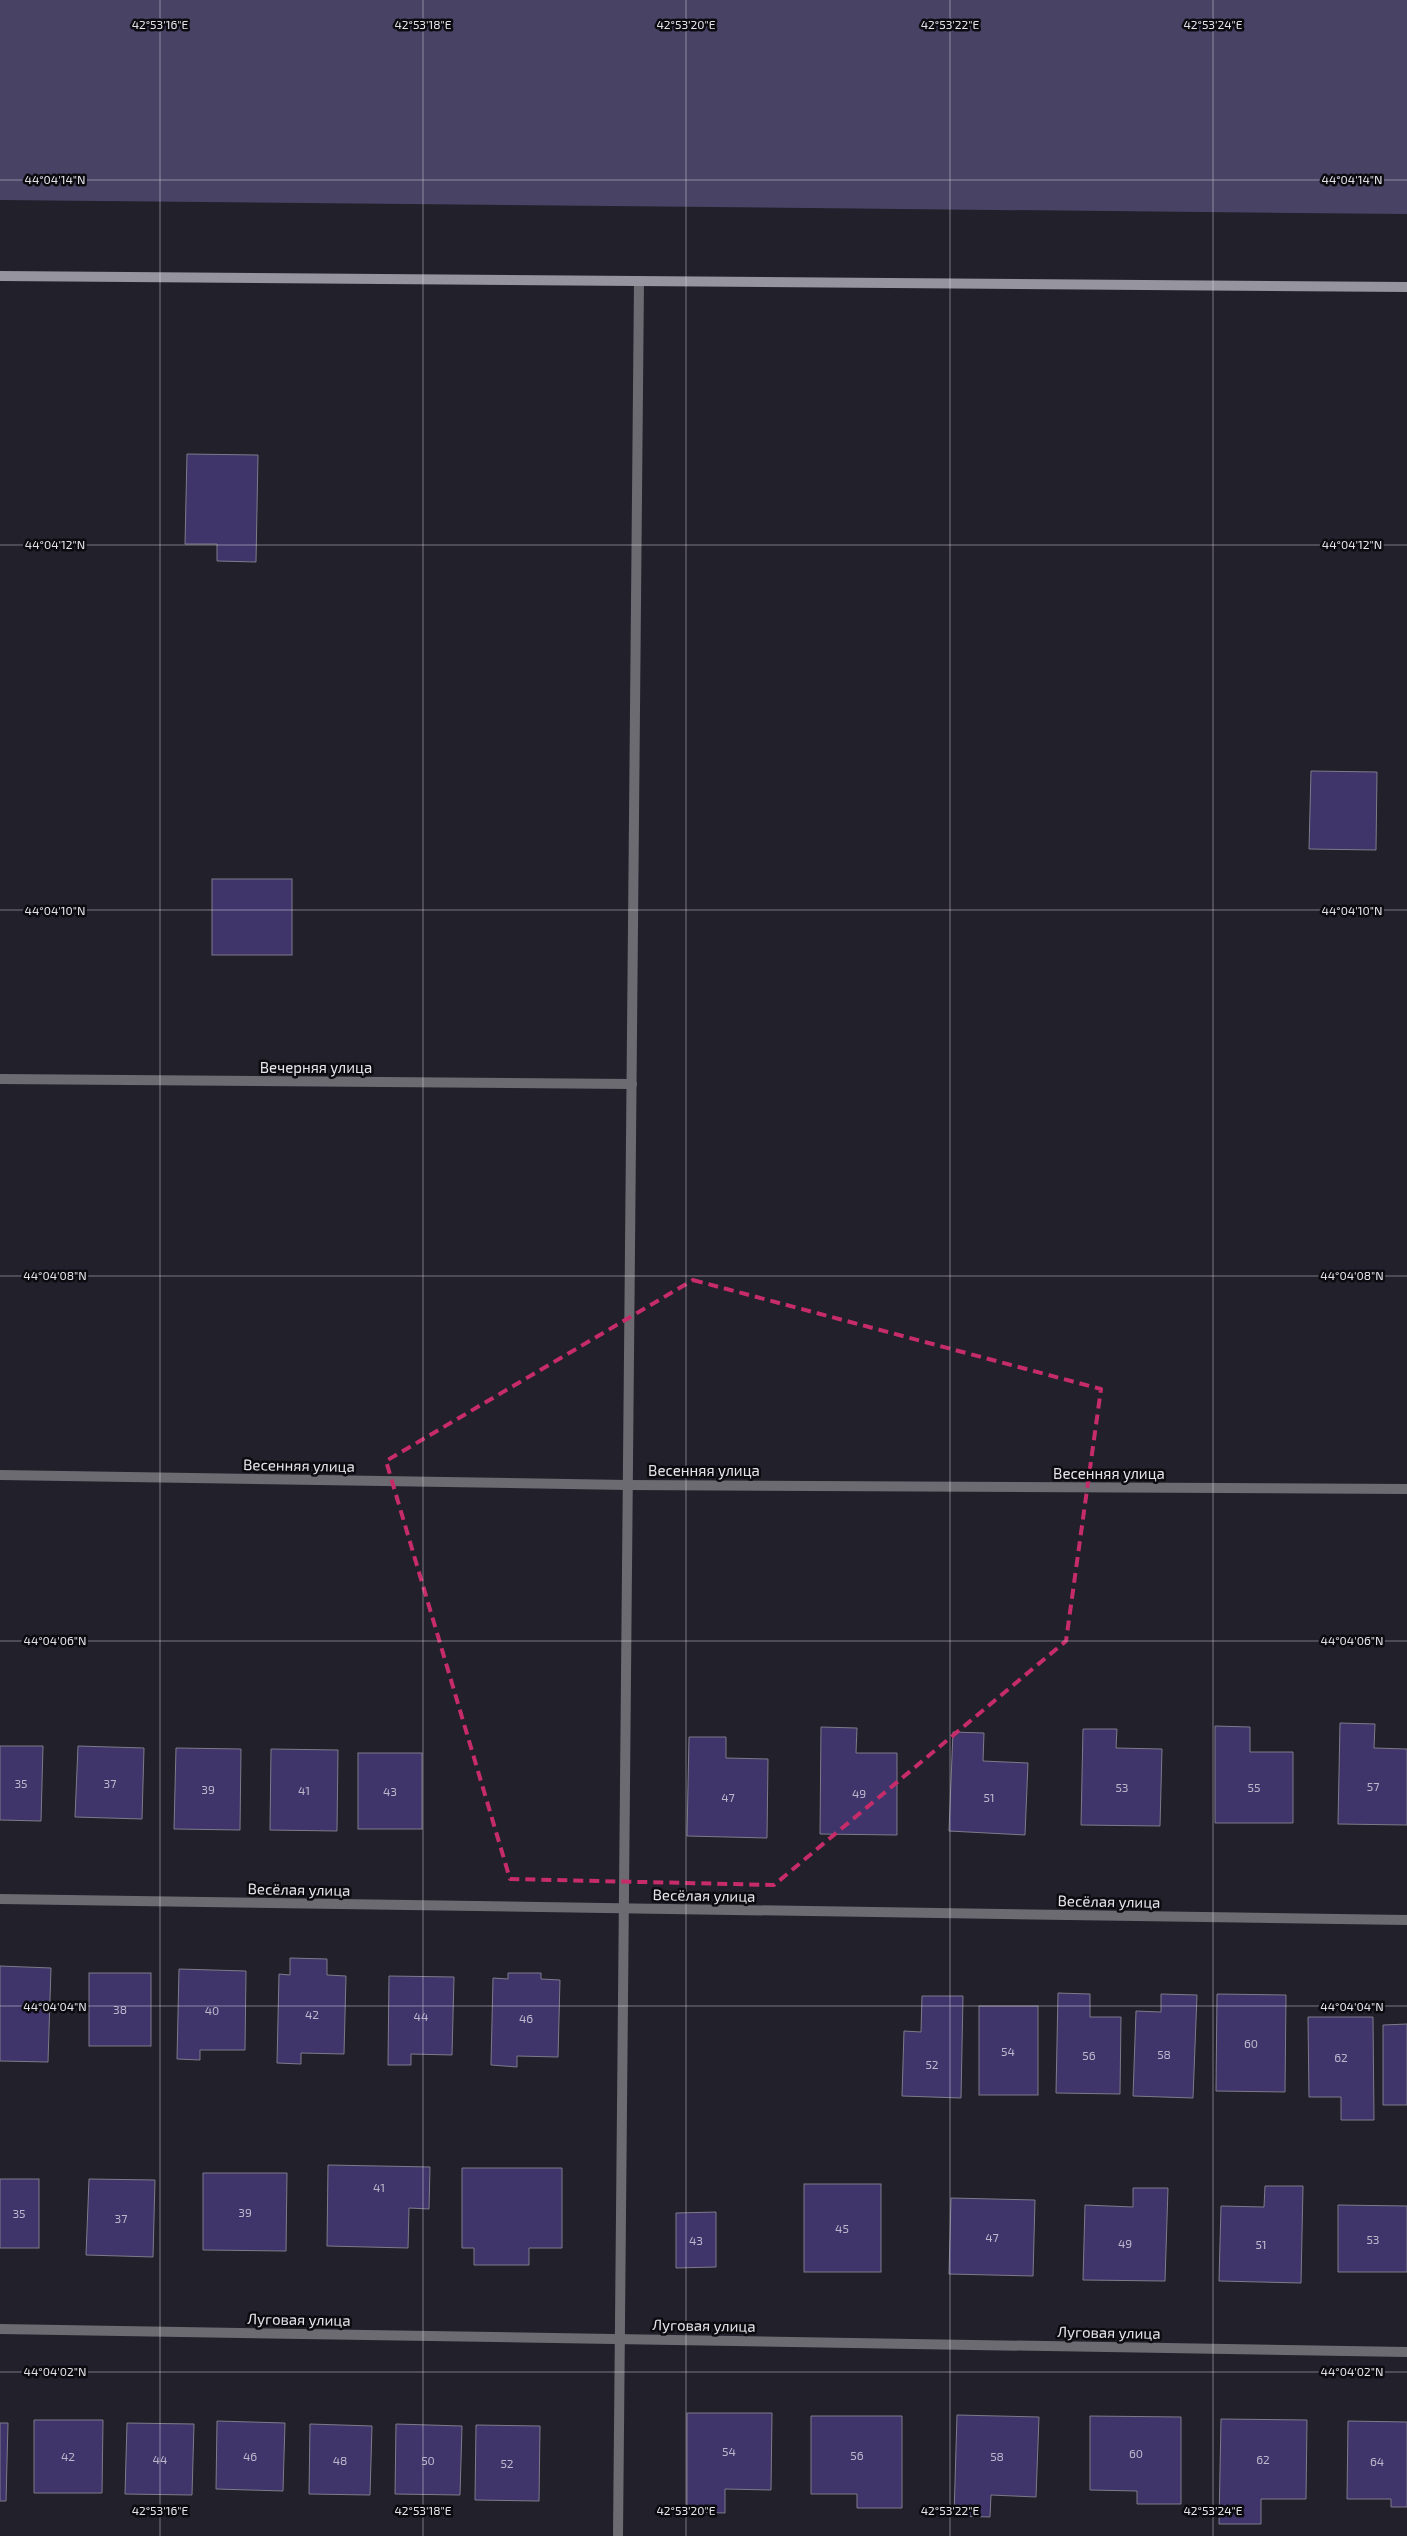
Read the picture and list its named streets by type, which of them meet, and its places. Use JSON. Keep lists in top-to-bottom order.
{
  "streets": {
    "street": [
      "Вечерняя улица",
      "Весенняя улица",
      "Весёлая улица",
      "Луговая улица"
    ]
  },
  "house_numbers": [
    "35",
    "37",
    "57",
    "53",
    "55",
    "39",
    "41",
    "43",
    "49",
    "47",
    "51",
    "38",
    "40",
    "42",
    "44",
    "46",
    "60",
    "54",
    "58",
    "56",
    "62",
    "52",
    "41",
    "39",
    "35",
    "37",
    "45",
    "47",
    "53",
    "43",
    "49",
    "51",
    "54",
    "60",
    "56",
    "42",
    "46",
    "58",
    "44",
    "62",
    "48",
    "50",
    "64",
    "52"
  ],
  "coordinates": [
    "42°53'16\"E",
    "42°53'18\"E",
    "42°53'20\"E",
    "42°53'22\"E",
    "42°53'24\"E",
    "44°04'14\"N",
    "44°04'12\"N",
    "44°04'10\"N",
    "44°04'08\"N",
    "44°04'06\"N",
    "44°04'04\"N",
    "44°04'02\"N"
  ]
}
